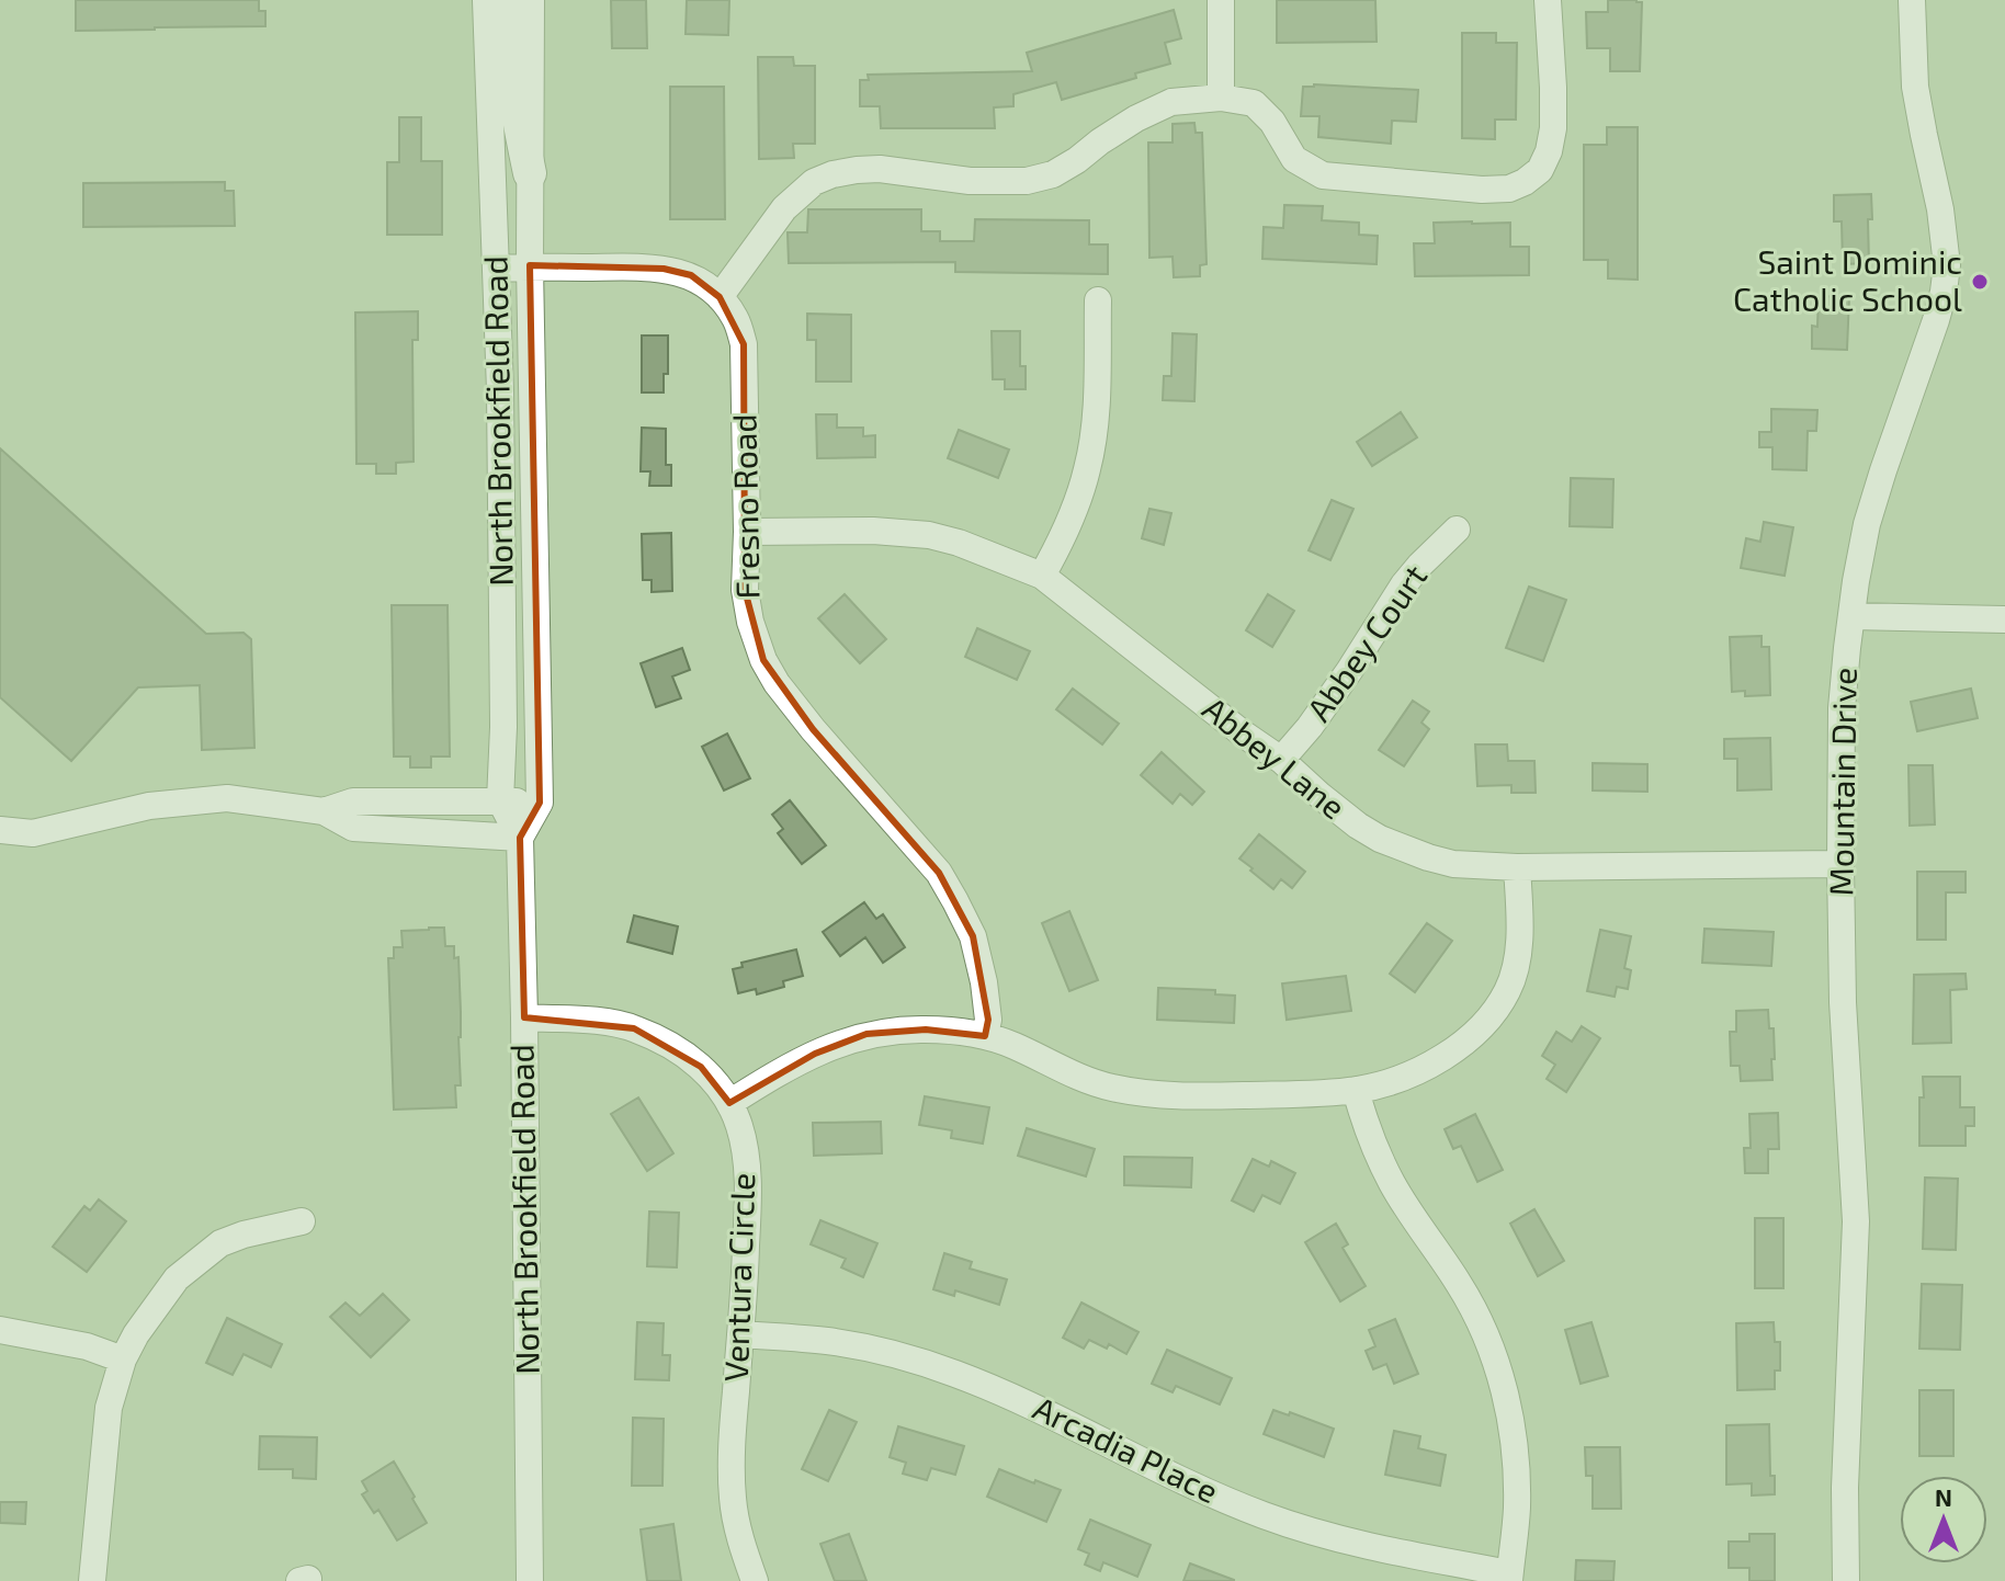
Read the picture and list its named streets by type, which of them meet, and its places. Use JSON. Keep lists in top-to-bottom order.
{
  "streets": {
    "street": [
      "North Brookfield Road",
      "Fresno Road",
      "Abbey Court",
      "Abbey Lane",
      "Mountain Drive",
      "Ventura Circle",
      "Arcadia Place"
    ]
  },
  "crossings": [
    ["North Brookfield Road", "Fresno Road"],
    ["North Brookfield Road", "Ventura Circle"],
    ["Fresno Road", "Abbey Lane"],
    ["Abbey Court", "Abbey Lane"],
    ["Abbey Lane", "Mountain Drive"],
    ["Ventura Circle", "Arcadia Place"]
  ],
  "places": ["Saint Dominic Catholic School"],
  "north": "top"
}
